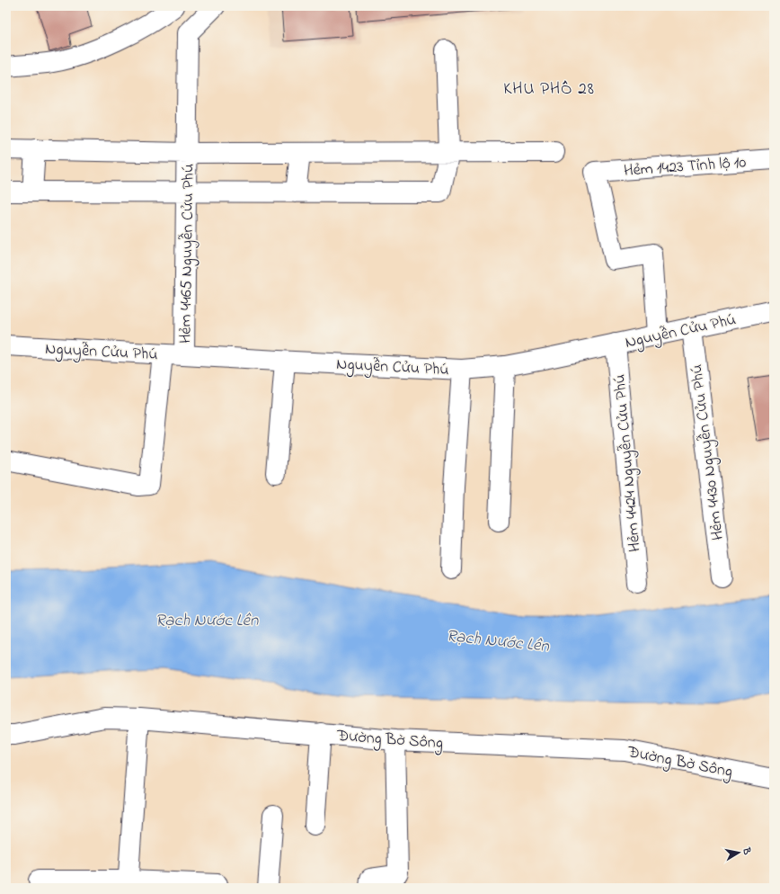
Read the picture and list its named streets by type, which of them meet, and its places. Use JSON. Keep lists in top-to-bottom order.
{
  "streets": {
    "street": [
      "Hẻm 1423 Tỉnh lộ 10",
      "Hẻm 4465 Nguyễn Cửu Phú",
      "Nguyễn Cửu Phú",
      "Hẻm 4430 Nguyễn Cửu Phú",
      "Hẻm 4424 Nguyễn Cửu Phú",
      "Đường Bờ Sông"
    ]
  },
  "crossings": [
    ["Hẻm 1423 Tỉnh lộ 10", "Nguyễn Cửu Phú"],
    ["Hẻm 4465 Nguyễn Cửu Phú", "Nguyễn Cửu Phú"],
    ["Nguyễn Cửu Phú", "Hẻm 4430 Nguyễn Cửu Phú"],
    ["Nguyễn Cửu Phú", "Hẻm 4424 Nguyễn Cửu Phú"]
  ],
  "districts": ["KHU PHỐ 28"],
  "water": ["Rạch Nước Lên"],
  "north": "right"
}
